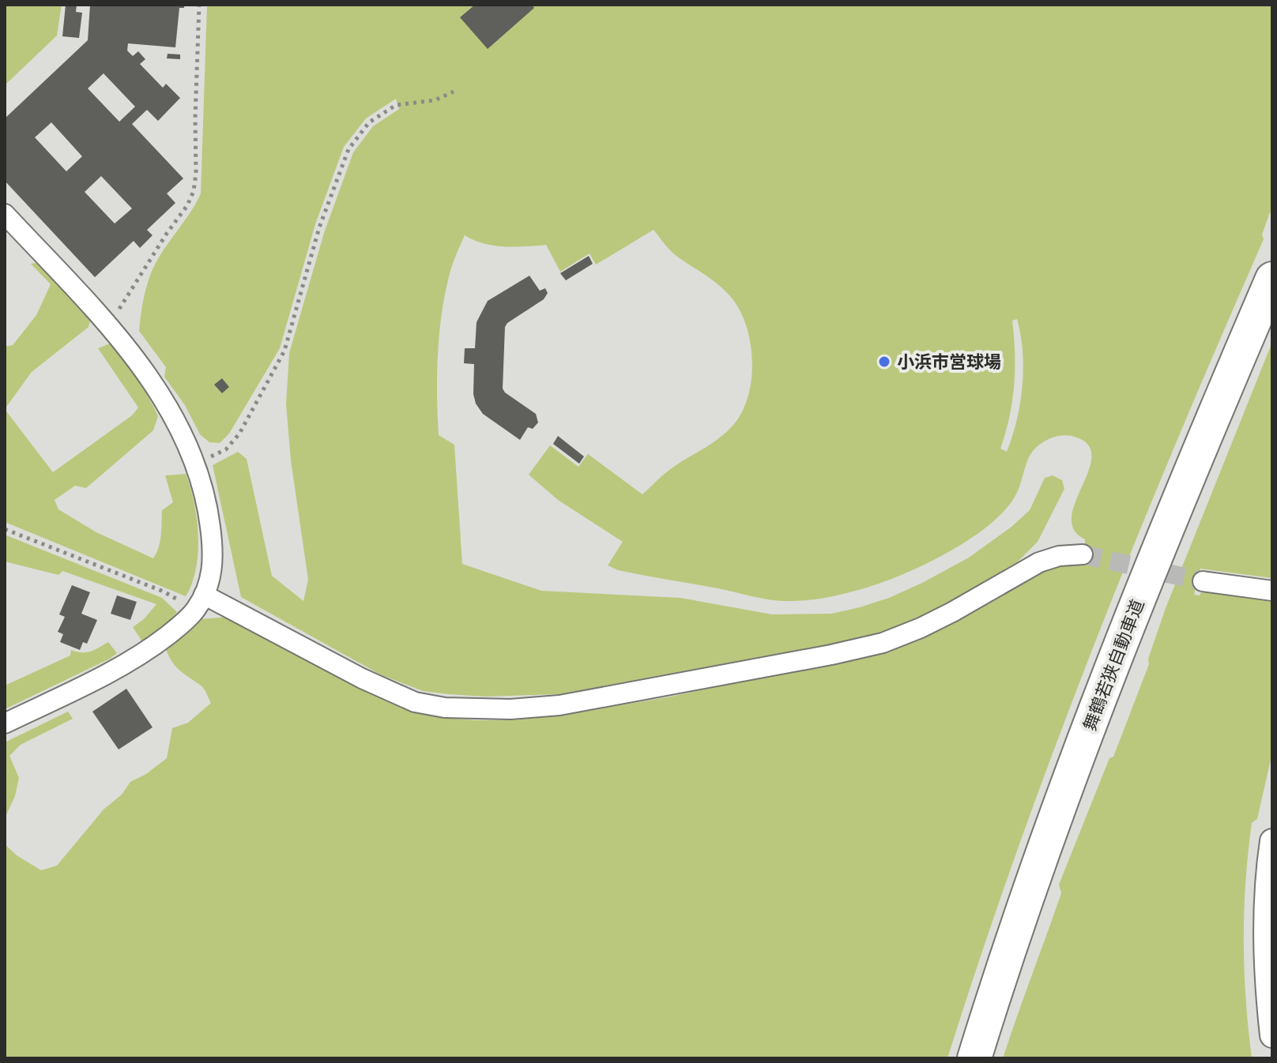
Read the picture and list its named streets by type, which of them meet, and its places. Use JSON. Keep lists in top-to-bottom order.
{
  "streets": {
    "highway": ["舞鶴若狭自動車道"]
  },
  "places": ["小浜市営球場"]
}
